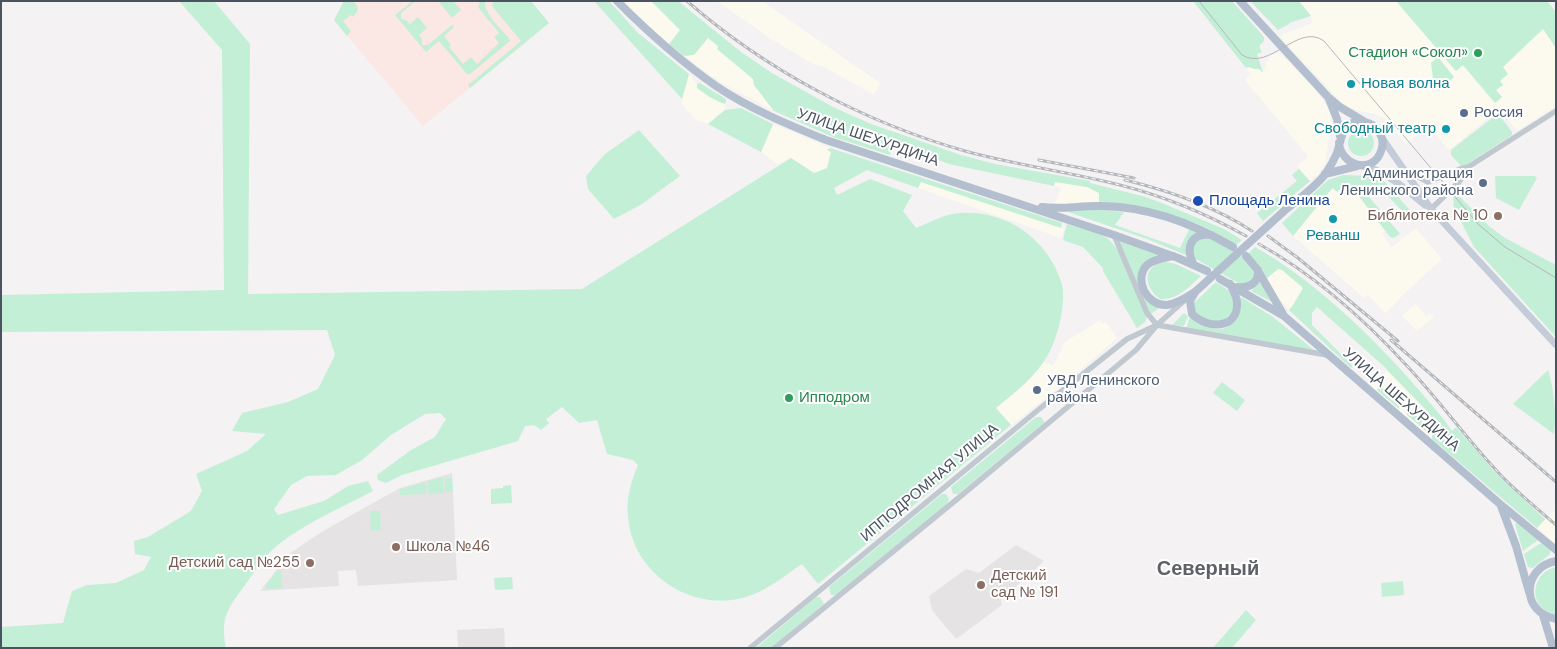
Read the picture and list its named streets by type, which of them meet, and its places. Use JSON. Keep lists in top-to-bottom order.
{
  "streets": {
    "main road": ["УЛИЦА ШЕХУРДИНА"],
    "street": ["ИППОДРОМНАЯ УЛИЦА"]
  },
  "districts": ["Северный"],
  "places": [
    "Стадион «Сокол»",
    "Новая волна",
    "Россия",
    "Свободный театр",
    "Администрация Ленинского района",
    "Площадь Ленина",
    "Библиотека № 10",
    "Реванш",
    "УВД Ленинского района",
    "Ипподром",
    "Школа №46",
    "Детский сад №255",
    "Детский сад № 191"
  ]
}
